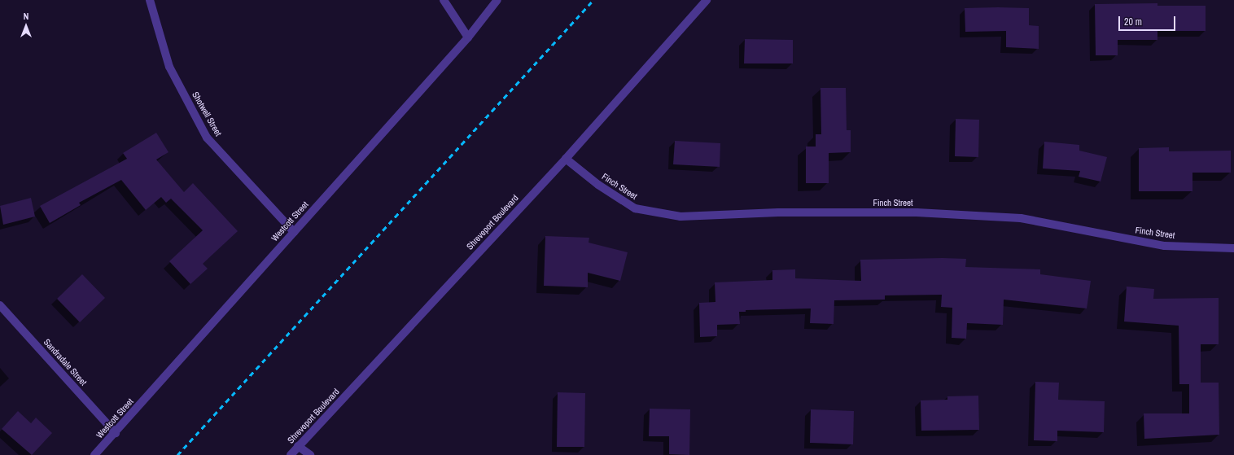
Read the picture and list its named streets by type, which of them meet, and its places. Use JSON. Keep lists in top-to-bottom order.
{
  "streets": {
    "street": [
      "Shotwell Street",
      "Finch Street",
      "Westcott Street",
      "Shreveport Boulevard",
      "Sandradale Street"
    ]
  },
  "crossings": [
    ["Shotwell Street", "Westcott Street"],
    ["Finch Street", "Shreveport Boulevard"],
    ["Westcott Street", "Sandradale Street"]
  ],
  "scale_bar": "20 m",
  "north": "top"
}
